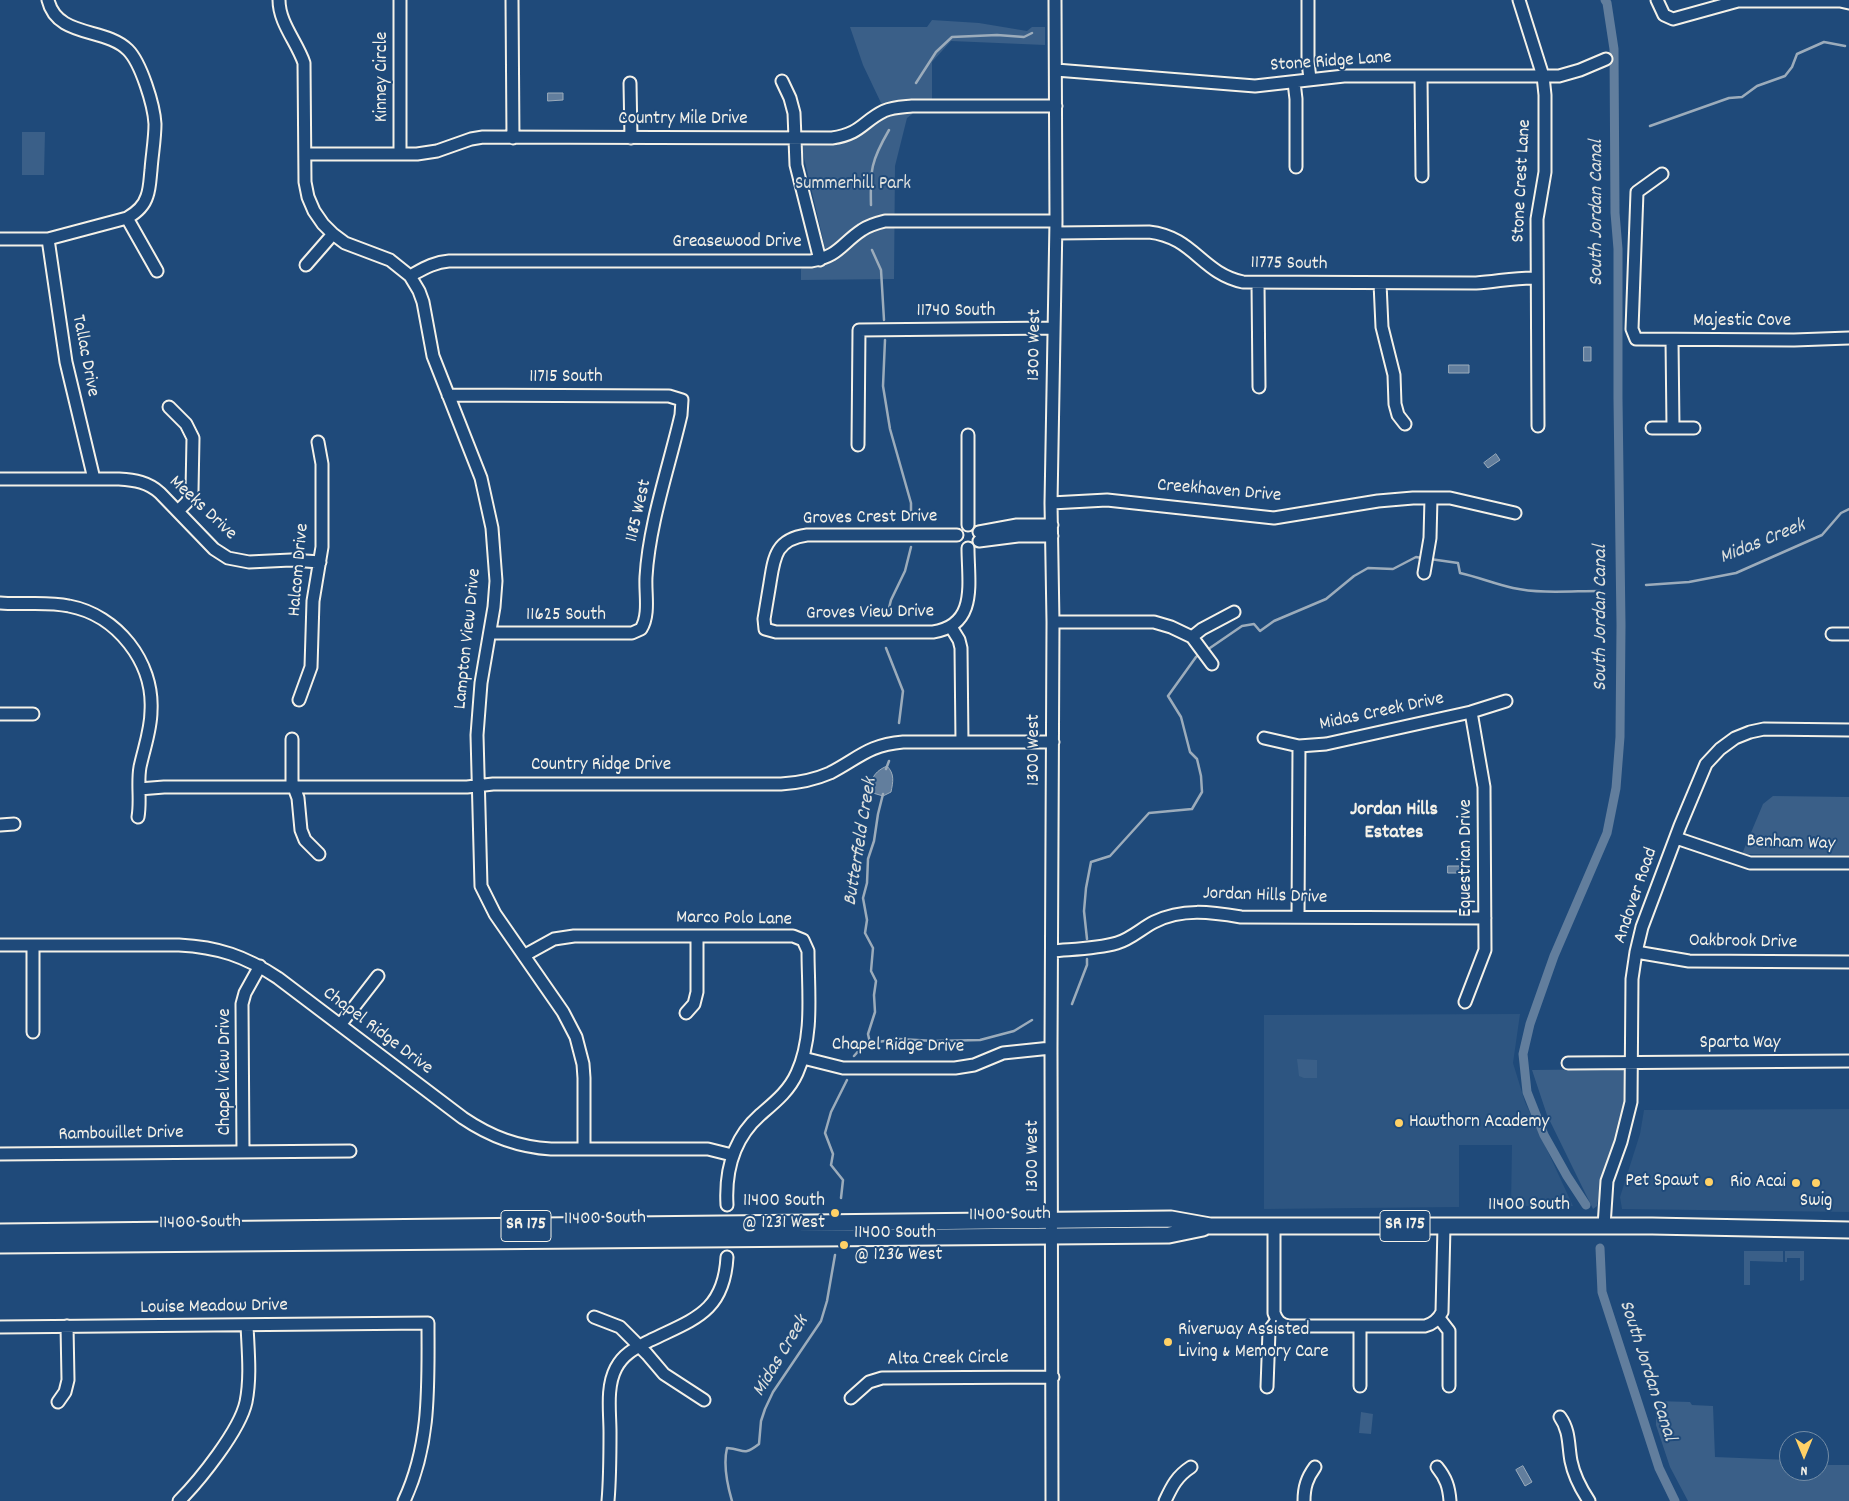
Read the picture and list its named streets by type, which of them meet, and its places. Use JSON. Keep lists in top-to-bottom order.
{
  "streets": {
    "main road": ["11400 South", "SR 175"],
    "street": [
      "Stone Ridge Lane",
      "Kinney Circle",
      "Country Mile Drive",
      "Stone Crest Lane",
      "Greasewood Drive",
      "11775 South",
      "11740 South",
      "Majestic Cove",
      "1300 West",
      "Tallac Drive",
      "11715 South",
      "Creekhaven Drive",
      "Meeks Drive",
      "1185 West",
      "Groves Crest Drive",
      "Halcom Drive",
      "Groves View Drive",
      "11625 South",
      "Lampton View Drive",
      "Midas Creek Drive",
      "Country Ridge Drive",
      "Benham Way",
      "Equestrian Drive",
      "Andover Road",
      "Jordan Hills Drive",
      "Marco Polo Lane",
      "Oakbrook Drive",
      "Chapel Ridge Drive",
      "Sparta Way",
      "Chapel View Drive",
      "Rambouillet Drive",
      "Louise Meadow Drive",
      "Alta Creek Circle"
    ]
  },
  "crossings": [
    ["Stone Ridge Lane", "Stone Crest Lane"],
    ["Stone Ridge Lane", "1300 West"],
    ["Kinney Circle", "Country Mile Drive"],
    ["Country Mile Drive", "1300 West"],
    ["Country Mile Drive", "Lampton View Drive"],
    ["Stone Crest Lane", "11775 South"],
    ["Greasewood Drive", "11775 South"],
    ["Greasewood Drive", "1300 West"],
    ["Greasewood Drive", "Lampton View Drive"],
    ["11775 South", "1300 West"],
    ["11740 South", "1300 West"],
    ["1300 West", "Creekhaven Drive"],
    ["1300 West", "Country Ridge Drive"],
    ["1300 West", "Jordan Hills Drive"],
    ["1300 West", "Chapel Ridge Drive"],
    ["1300 West", "11400 South"],
    ["1300 West", "Alta Creek Circle"],
    ["Tallac Drive", "Meeks Drive"],
    ["11715 South", "1185 West"],
    ["11715 South", "Lampton View Drive"],
    ["Meeks Drive", "Halcom Drive"],
    ["1185 West", "11625 South"],
    ["Groves Crest Drive", "Groves View Drive"],
    ["11625 South", "Lampton View Drive"],
    ["Lampton View Drive", "Country Ridge Drive"],
    ["Lampton View Drive", "Marco Polo Lane"],
    ["Lampton View Drive", "Chapel Ridge Drive"],
    ["Midas Creek Drive", "Equestrian Drive"],
    ["Benham Way", "Andover Road"],
    ["Equestrian Drive", "Jordan Hills Drive"],
    ["Andover Road", "Oakbrook Drive"],
    ["Andover Road", "Sparta Way"],
    ["Andover Road", "11400 South"],
    ["Marco Polo Lane", "Chapel Ridge Drive"],
    ["Chapel Ridge Drive", "Chapel View Drive"],
    ["Chapel View Drive", "Rambouillet Drive"]
  ],
  "districts": ["Jordan Hills Estates"],
  "water": ["South Jordan Canal", "Midas Creek", "Butterfield Creek"],
  "parks": ["Summerhill Park"],
  "places": [
    "Hawthorn Academy",
    "Pet Spawt",
    "Rio Acai",
    "Swig",
    "11400 South @ 1231 West",
    "11400 South @ 1236 West",
    "Riverway Assisted Living & Memory Care"
  ],
  "north": "bottom"
}
